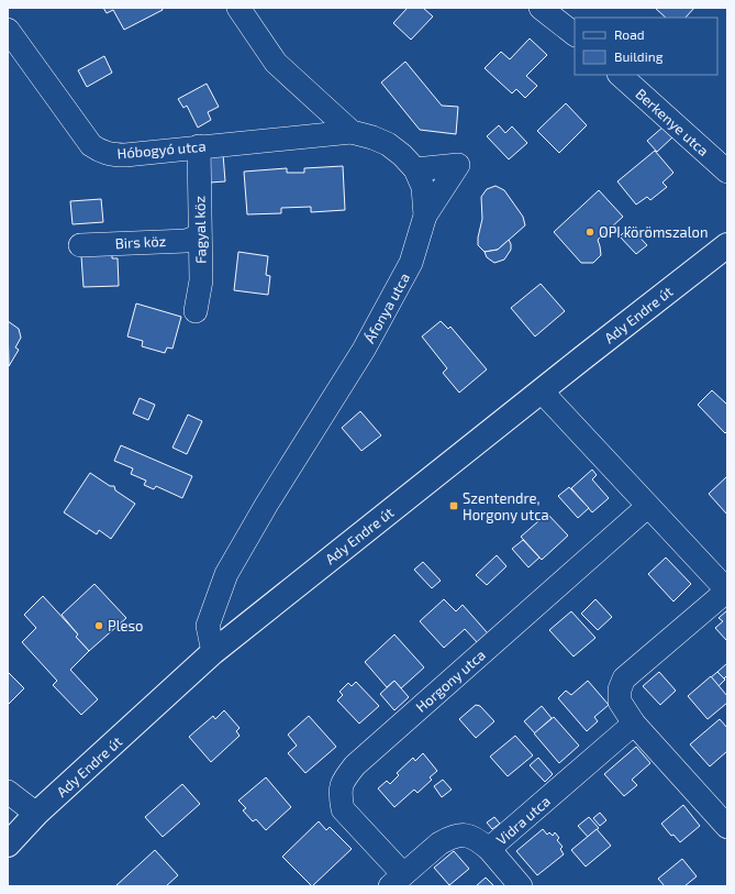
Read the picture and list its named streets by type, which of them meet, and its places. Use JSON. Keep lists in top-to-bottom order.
{
  "streets": {
    "main road": ["Ady Endre út"],
    "street": [
      "Berkenye utca",
      "Hóbogyó utca",
      "Fagyal köz",
      "Birs köz",
      "Áfonya utca",
      "Horgony utca",
      "Vidra utca"
    ]
  },
  "crossings": [
    ["Hóbogyó utca", "Fagyal köz"],
    ["Hóbogyó utca", "Áfonya utca"],
    ["Fagyal köz", "Birs köz"],
    ["Áfonya utca", "Ady Endre út"],
    ["Horgony utca", "Vidra utca"]
  ],
  "places": {
    "other": ["OPI körömszalon", "Pleso"],
    "transit": ["Szentendre, Horgony utca"]
  },
  "legend": ["Road", "Building"]
}
